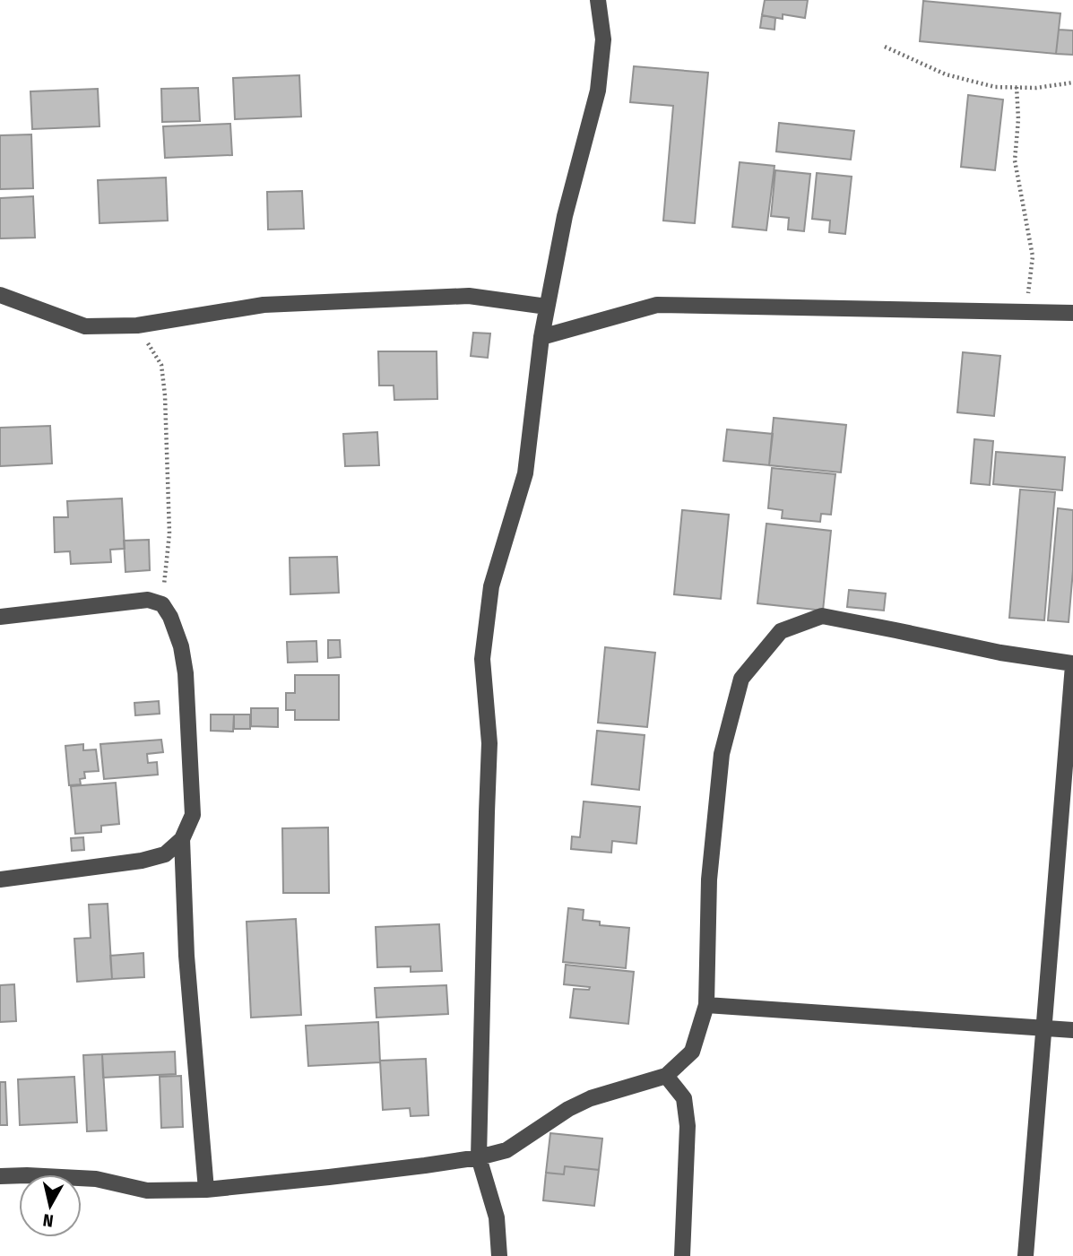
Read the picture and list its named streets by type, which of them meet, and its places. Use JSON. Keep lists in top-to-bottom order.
{
  "north": "bottom"
}
